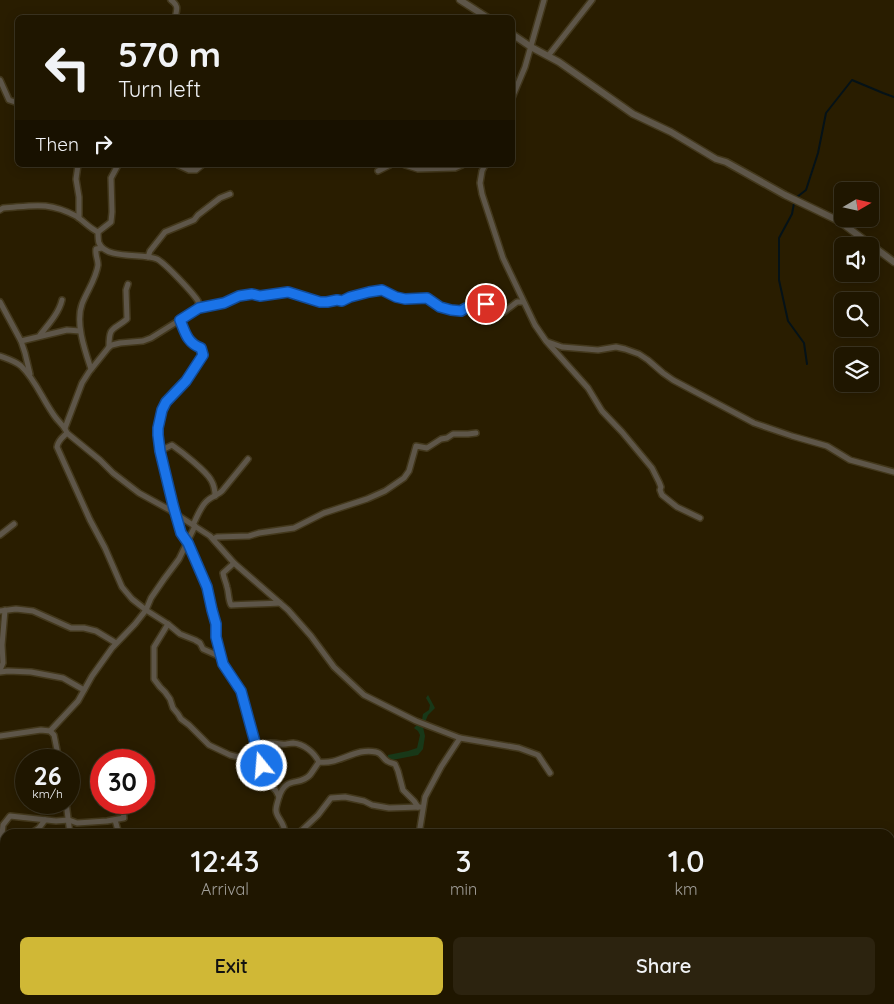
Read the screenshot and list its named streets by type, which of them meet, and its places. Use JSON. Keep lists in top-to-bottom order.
{
  "north": "right",
  "page": {
    "turn": ["570 m", "Turn left"],
    "then": "Then",
    "speed": "26 km/h",
    "limit": "30",
    "eta": [
      "12:43",
      "Arrival",
      "3",
      "min",
      "1.0",
      "km"
    ],
    "buttons": ["Exit", "Share"]
  }
}
